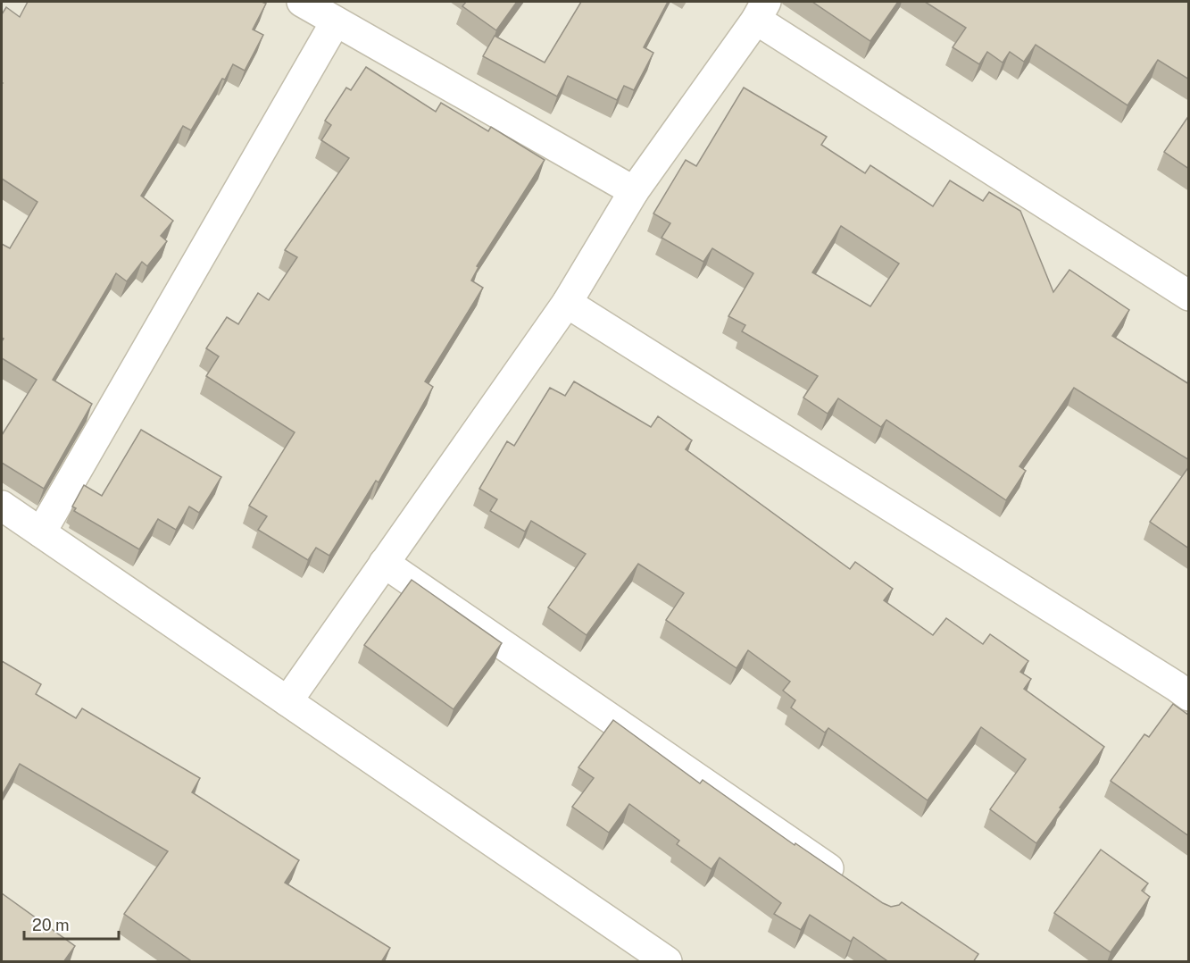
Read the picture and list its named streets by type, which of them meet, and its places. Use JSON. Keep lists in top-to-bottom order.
{
  "scale_bar": "20 m"
}
